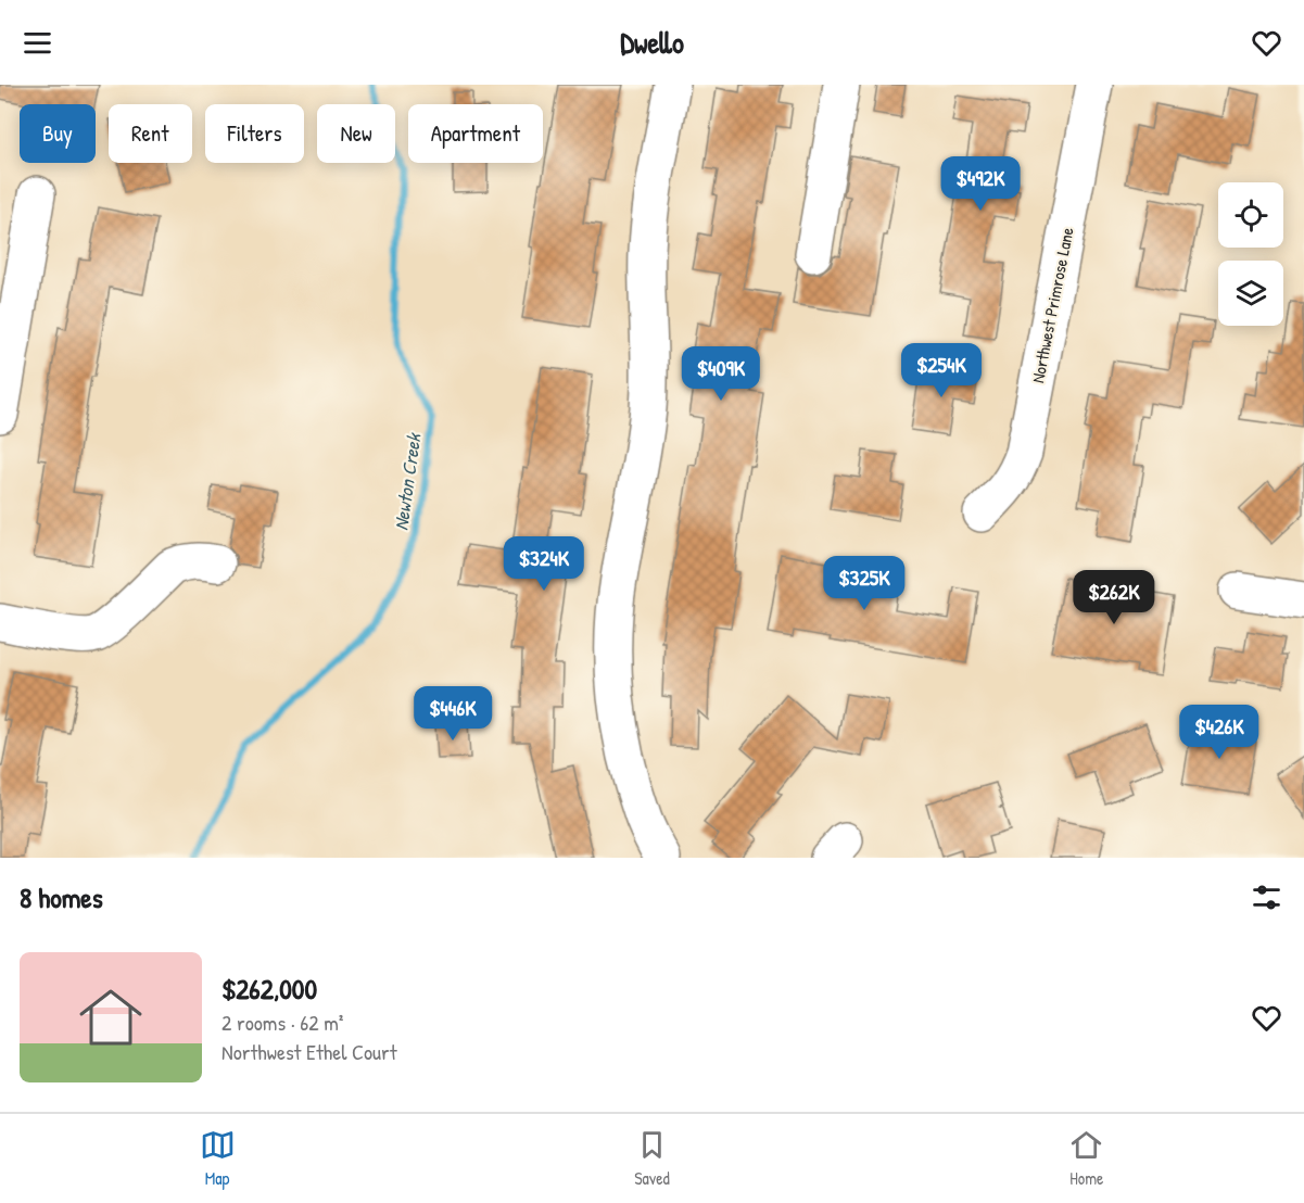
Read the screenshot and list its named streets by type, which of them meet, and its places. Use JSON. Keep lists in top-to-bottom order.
{
  "streets": {
    "street": ["Northwest Primrose Lane"]
  },
  "water": ["Newton Creek"],
  "page": {
    "header": "Dwello",
    "chip": [
      "Buy",
      "Rent",
      "Filters",
      "New",
      "Apartment"
    ],
    "price": [
      "$492K",
      "$254K",
      "$409K",
      "$324K",
      "$325K",
      "$262K",
      "$446K",
      "$426K"
    ],
    "heading": "8 homes",
    "list": [
      {
        "name": "$262,000",
        "note": "2 rooms · 62 m² · Northwest Ethel Court"
      }
    ],
    "tabs": ["Map", "Saved", "Home"]
  }
}
